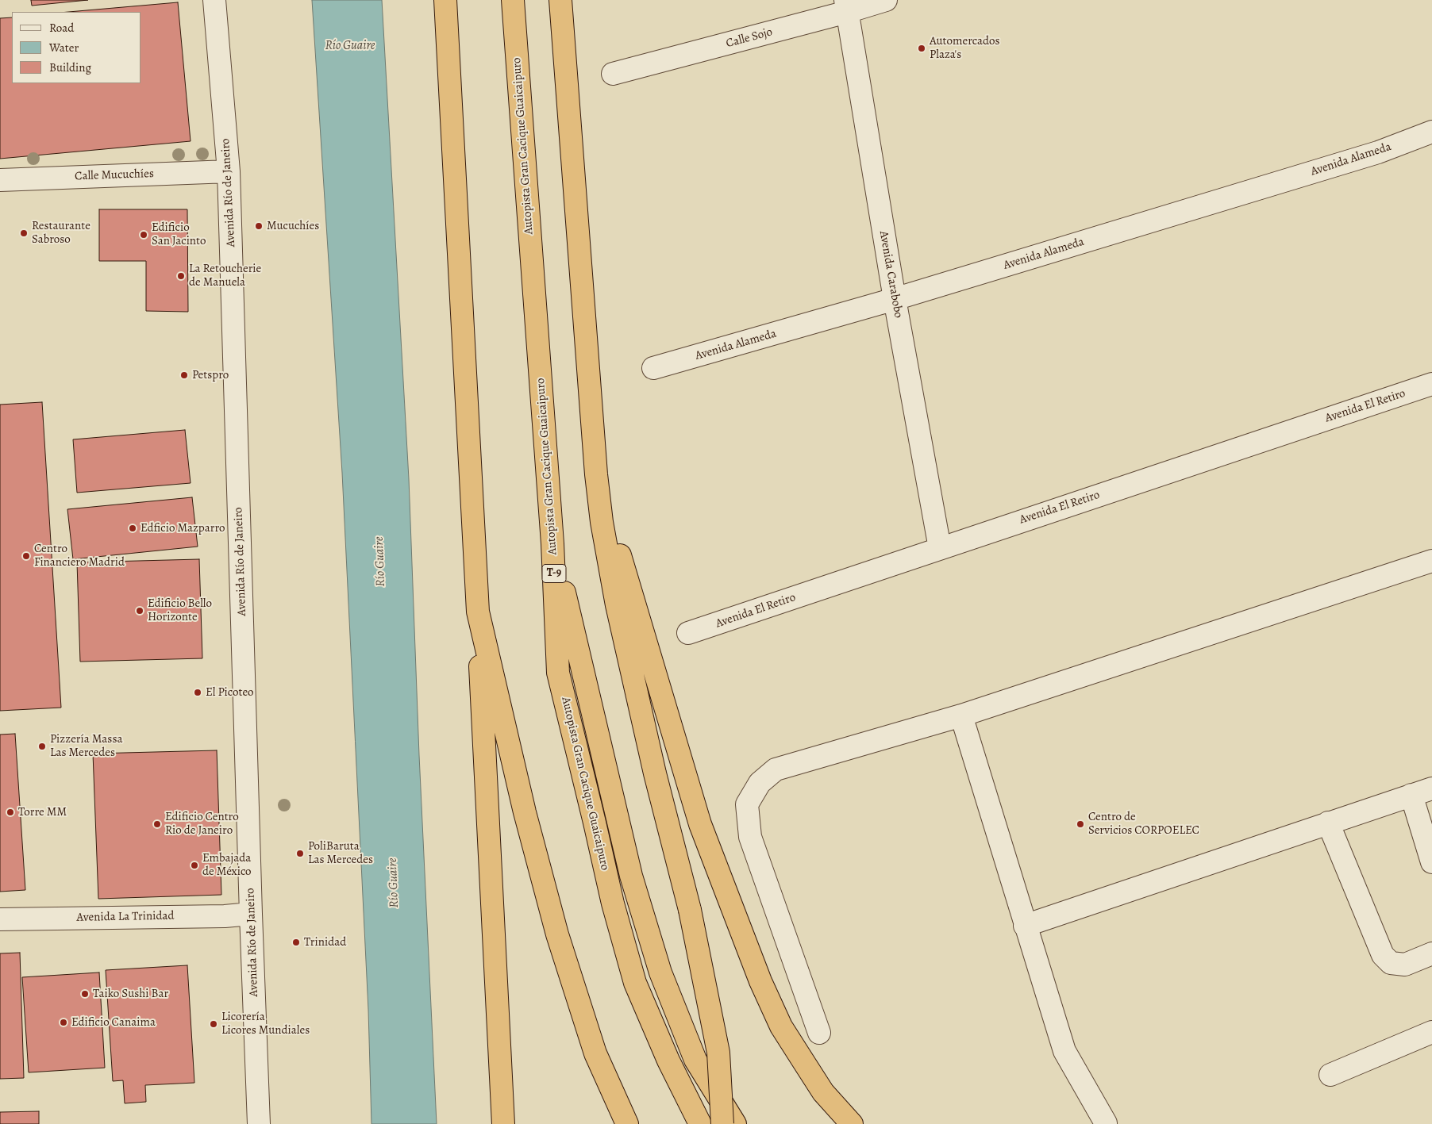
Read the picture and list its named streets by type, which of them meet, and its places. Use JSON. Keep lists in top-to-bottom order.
{
  "streets": {
    "highway": ["Autopista Gran Cacique Guaicaipuro", "T-9"],
    "street": [
      "Calle Sojo",
      "Avenida Alameda",
      "Calle Mucuchíes",
      "Avenida Río de Janeiro",
      "Avenida Carabobo",
      "Avenida El Retiro",
      "Avenida La Trinidad"
    ]
  },
  "crossings": [
    ["Calle Sojo", "Avenida Carabobo"],
    ["Avenida Alameda", "Avenida Carabobo"],
    ["Calle Mucuchíes", "Avenida Río de Janeiro"],
    ["Avenida Río de Janeiro", "Avenida La Trinidad"],
    ["Avenida Carabobo", "Avenida El Retiro"]
  ],
  "water": ["Río Guaire"],
  "places": [
    "Automercados Plaza's",
    "Mucuchíes",
    "Restaurante Sabroso",
    "Edificio San Jacinto",
    "La Retoucherie de Manuela",
    "Petspro",
    "Edficio Mazparro",
    "Centro Financiero Madrid",
    "Edificio Bello Horizonte",
    "El Picoteo",
    "Pizzería Massa Las Mercedes",
    "Torre MM",
    "Edificio Centro Rio de Janeiro",
    "Centro de Servicios CORPOELEC",
    "PoliBaruta Las Mercedes",
    "Embajada de México",
    "Trinidad",
    "Taiko Sushi Bar",
    "Edificio Canaima",
    "Licorería Licores Mundiales"
  ],
  "legend": ["Road", "Water", "Building"]
}
